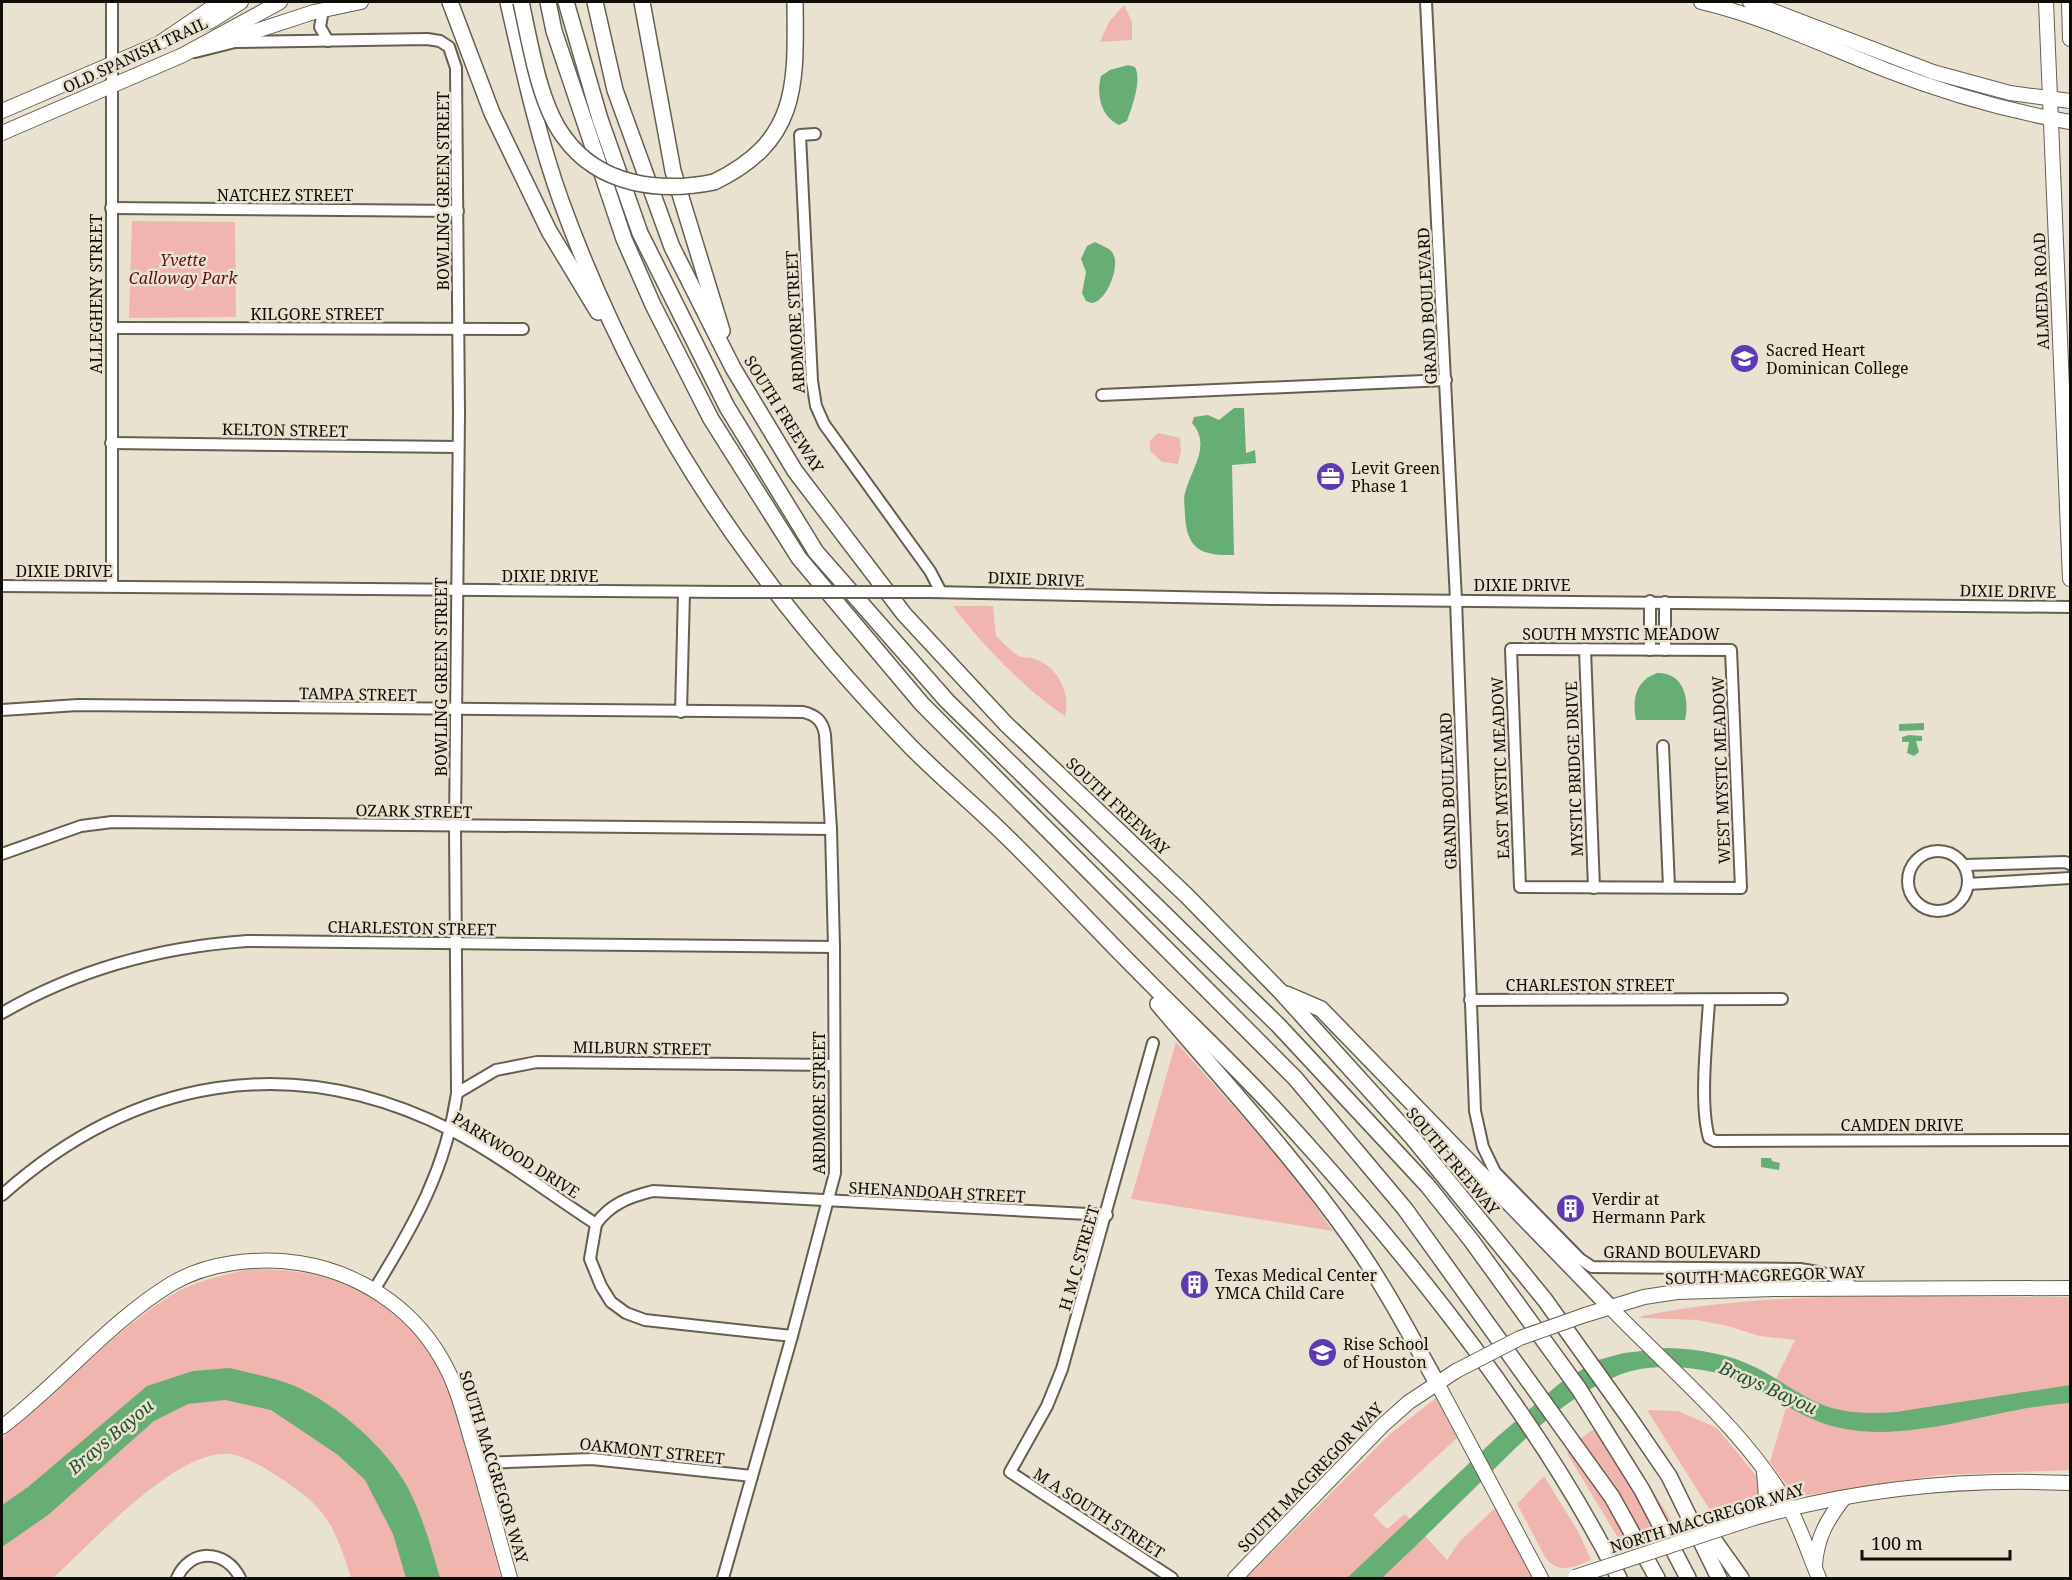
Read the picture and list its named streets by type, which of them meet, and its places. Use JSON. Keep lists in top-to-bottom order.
{
  "streets": {
    "highway": ["SOUTH FREEWAY"],
    "main road": [
      "OLD SPANISH TRAIL",
      "ALMEDA ROAD",
      "SOUTH MACGREGOR WAY",
      "NORTH MACGREGOR WAY"
    ],
    "street": [
      "BOWLING GREEN STREET",
      "NATCHEZ STREET",
      "ALLEGHENY STREET",
      "GRAND BOULEVARD",
      "KILGORE STREET",
      "ARDMORE STREET",
      "KELTON STREET",
      "DIXIE DRIVE",
      "SOUTH MYSTIC MEADOW",
      "TAMPA STREET",
      "EAST MYSTIC MEADOW",
      "MYSTIC BRIDGE DRIVE",
      "WEST MYSTIC MEADOW",
      "OZARK STREET",
      "CHARLESTON STREET",
      "MILBURN STREET",
      "CAMDEN DRIVE",
      "PARKWOOD DRIVE",
      "SHENANDOAH STREET",
      "H M C STREET",
      "OAKMONT STREET",
      "M A SOUTH STREET"
    ]
  },
  "crossings": [
    ["OLD SPANISH TRAIL", "ALLEGHENY STREET"],
    ["BOWLING GREEN STREET", "NATCHEZ STREET"],
    ["BOWLING GREEN STREET", "KILGORE STREET"],
    ["BOWLING GREEN STREET", "KELTON STREET"],
    ["BOWLING GREEN STREET", "DIXIE DRIVE"],
    ["BOWLING GREEN STREET", "TAMPA STREET"],
    ["BOWLING GREEN STREET", "OZARK STREET"],
    ["BOWLING GREEN STREET", "CHARLESTON STREET"],
    ["BOWLING GREEN STREET", "MILBURN STREET"],
    ["BOWLING GREEN STREET", "PARKWOOD DRIVE"],
    ["BOWLING GREEN STREET", "SOUTH MACGREGOR WAY"],
    ["NATCHEZ STREET", "ALLEGHENY STREET"],
    ["ALLEGHENY STREET", "KILGORE STREET"],
    ["ALLEGHENY STREET", "KELTON STREET"],
    ["ALLEGHENY STREET", "DIXIE DRIVE"],
    ["GRAND BOULEVARD", "DIXIE DRIVE"],
    ["GRAND BOULEVARD", "CHARLESTON STREET"],
    ["GRAND BOULEVARD", "SOUTH MACGREGOR WAY"],
    ["ARDMORE STREET", "DIXIE DRIVE"],
    ["ARDMORE STREET", "TAMPA STREET"],
    ["ARDMORE STREET", "OZARK STREET"],
    ["ARDMORE STREET", "CHARLESTON STREET"],
    ["ARDMORE STREET", "MILBURN STREET"],
    ["ARDMORE STREET", "SHENANDOAH STREET"],
    ["ARDMORE STREET", "OAKMONT STREET"],
    ["SOUTH MYSTIC MEADOW", "EAST MYSTIC MEADOW"],
    ["SOUTH MYSTIC MEADOW", "MYSTIC BRIDGE DRIVE"],
    ["SOUTH MYSTIC MEADOW", "WEST MYSTIC MEADOW"],
    ["EAST MYSTIC MEADOW", "MYSTIC BRIDGE DRIVE"],
    ["CHARLESTON STREET", "CAMDEN DRIVE"],
    ["PARKWOOD DRIVE", "SHENANDOAH STREET"],
    ["SHENANDOAH STREET", "H M C STREET"],
    ["H M C STREET", "M A SOUTH STREET"],
    ["SOUTH MACGREGOR WAY", "OAKMONT STREET"]
  ],
  "water": ["Brays Bayou"],
  "parks": ["Yvette Calloway Park"],
  "places": {
    "school or university": ["Sacred Heart Dominican College", "Rise School of Houston"],
    "office": ["Levit Green Phase 1"],
    "building": ["Verdir at Hermann Park", "Texas Medical Center YMCA Child Care"]
  },
  "scale_bar": "100 m"
}
